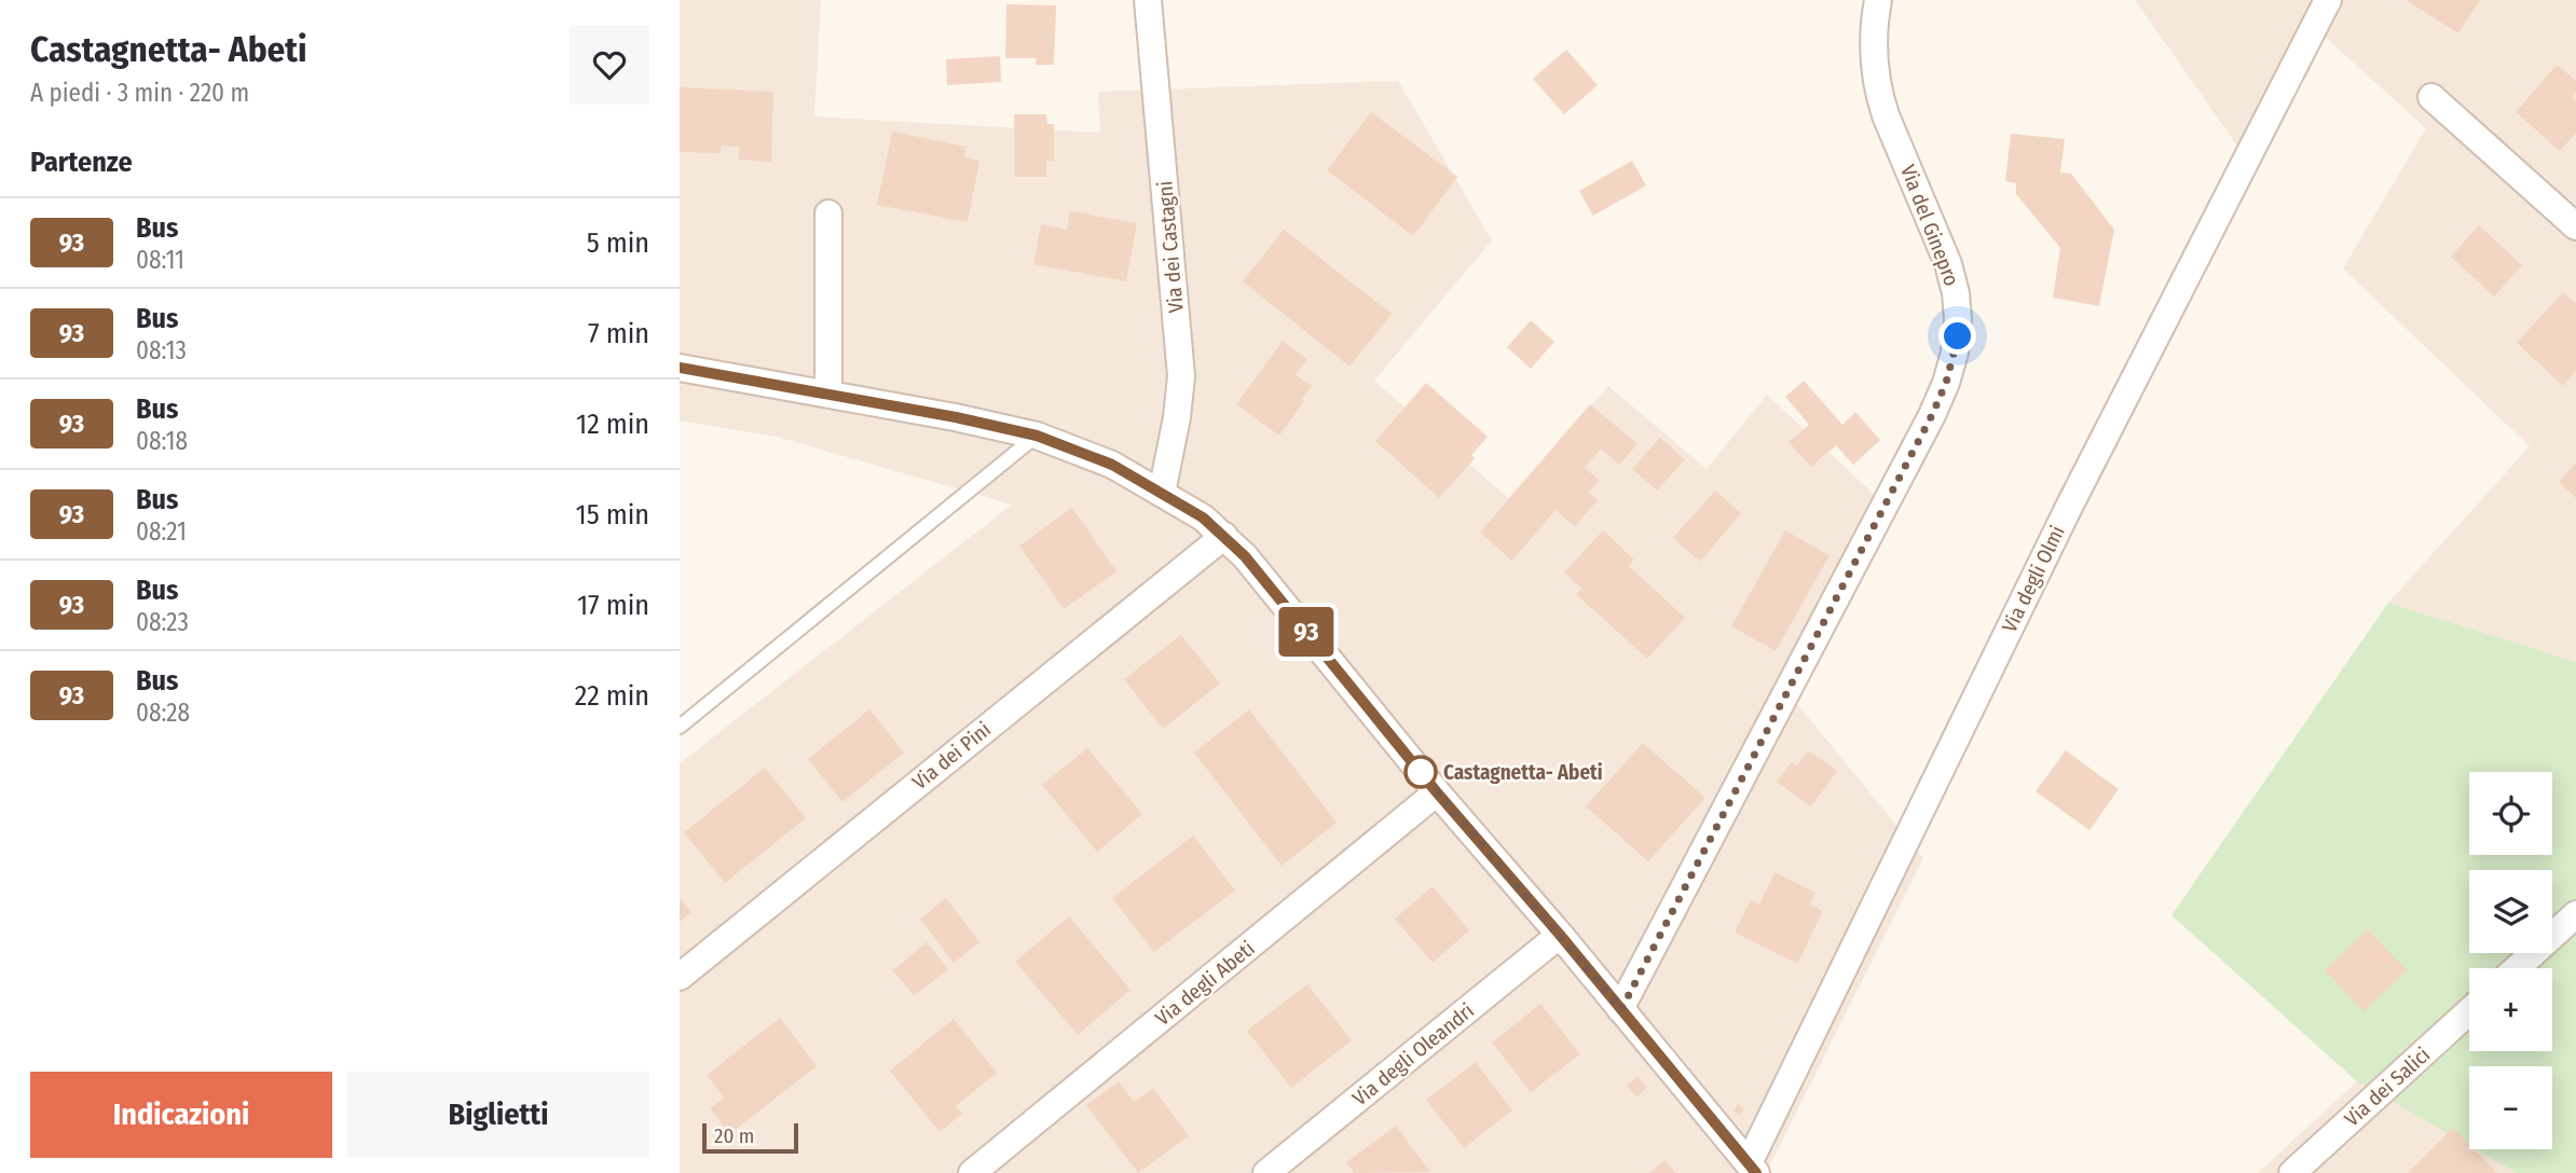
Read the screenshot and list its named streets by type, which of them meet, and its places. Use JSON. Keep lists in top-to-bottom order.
{
  "streets": {
    "street": [
      "Via del Ginepro",
      "Via dei Castagni",
      "Via degli Olmi",
      "Via dei Pini",
      "Via degli Abeti",
      "Via degli Oleandri",
      "Via dei Salici"
    ]
  },
  "places": ["Castagnetta- Abeti"],
  "lines": ["bus line 93"],
  "scale_bar": "20 m",
  "page": {
    "heading": [
      ["Castagnetta- Abeti", "A piedi · 3 min · 220 m"],
      "Partenze"
    ],
    "on_map": "93",
    "list": [
      {
        "mark": "93",
        "name": "Bus",
        "note": "08:11",
        "value": "5 min"
      },
      {
        "mark": "93",
        "name": "Bus",
        "note": "08:13",
        "value": "7 min"
      },
      {
        "mark": "93",
        "name": "Bus",
        "note": "08:18",
        "value": "12 min"
      },
      {
        "mark": "93",
        "name": "Bus",
        "note": "08:21",
        "value": "15 min"
      },
      {
        "mark": "93",
        "name": "Bus",
        "note": "08:23",
        "value": "17 min"
      },
      {
        "mark": "93",
        "name": "Bus",
        "note": "08:28",
        "value": "22 min"
      }
    ],
    "map_buttons": ["+", "−"],
    "buttons": ["Indicazioni", "Biglietti"],
    "scale": "20 m"
  }
}
